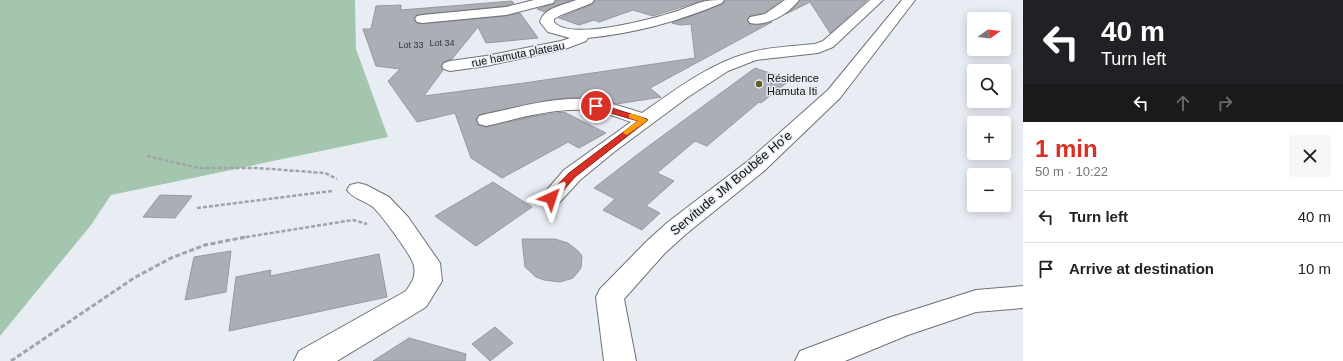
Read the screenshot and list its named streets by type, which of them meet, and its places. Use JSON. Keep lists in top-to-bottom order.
{
  "streets": {
    "street": ["rue hamuta plateau", "Servitude JM Boubée Ho'e"]
  },
  "places": ["Résidence Hamuta Iti"],
  "house_numbers": ["Lot 34", "Lot 33"],
  "north": "right",
  "page": {
    "turn": ["40 m", "Turn left"],
    "map_buttons": ["+", "−"],
    "heading": ["1 min", "50 m · 10:22"],
    "list": [
      {
        "name": "Turn left",
        "value": "40 m"
      },
      {
        "name": "Arrive at destination",
        "value": "10 m"
      }
    ]
  }
}
